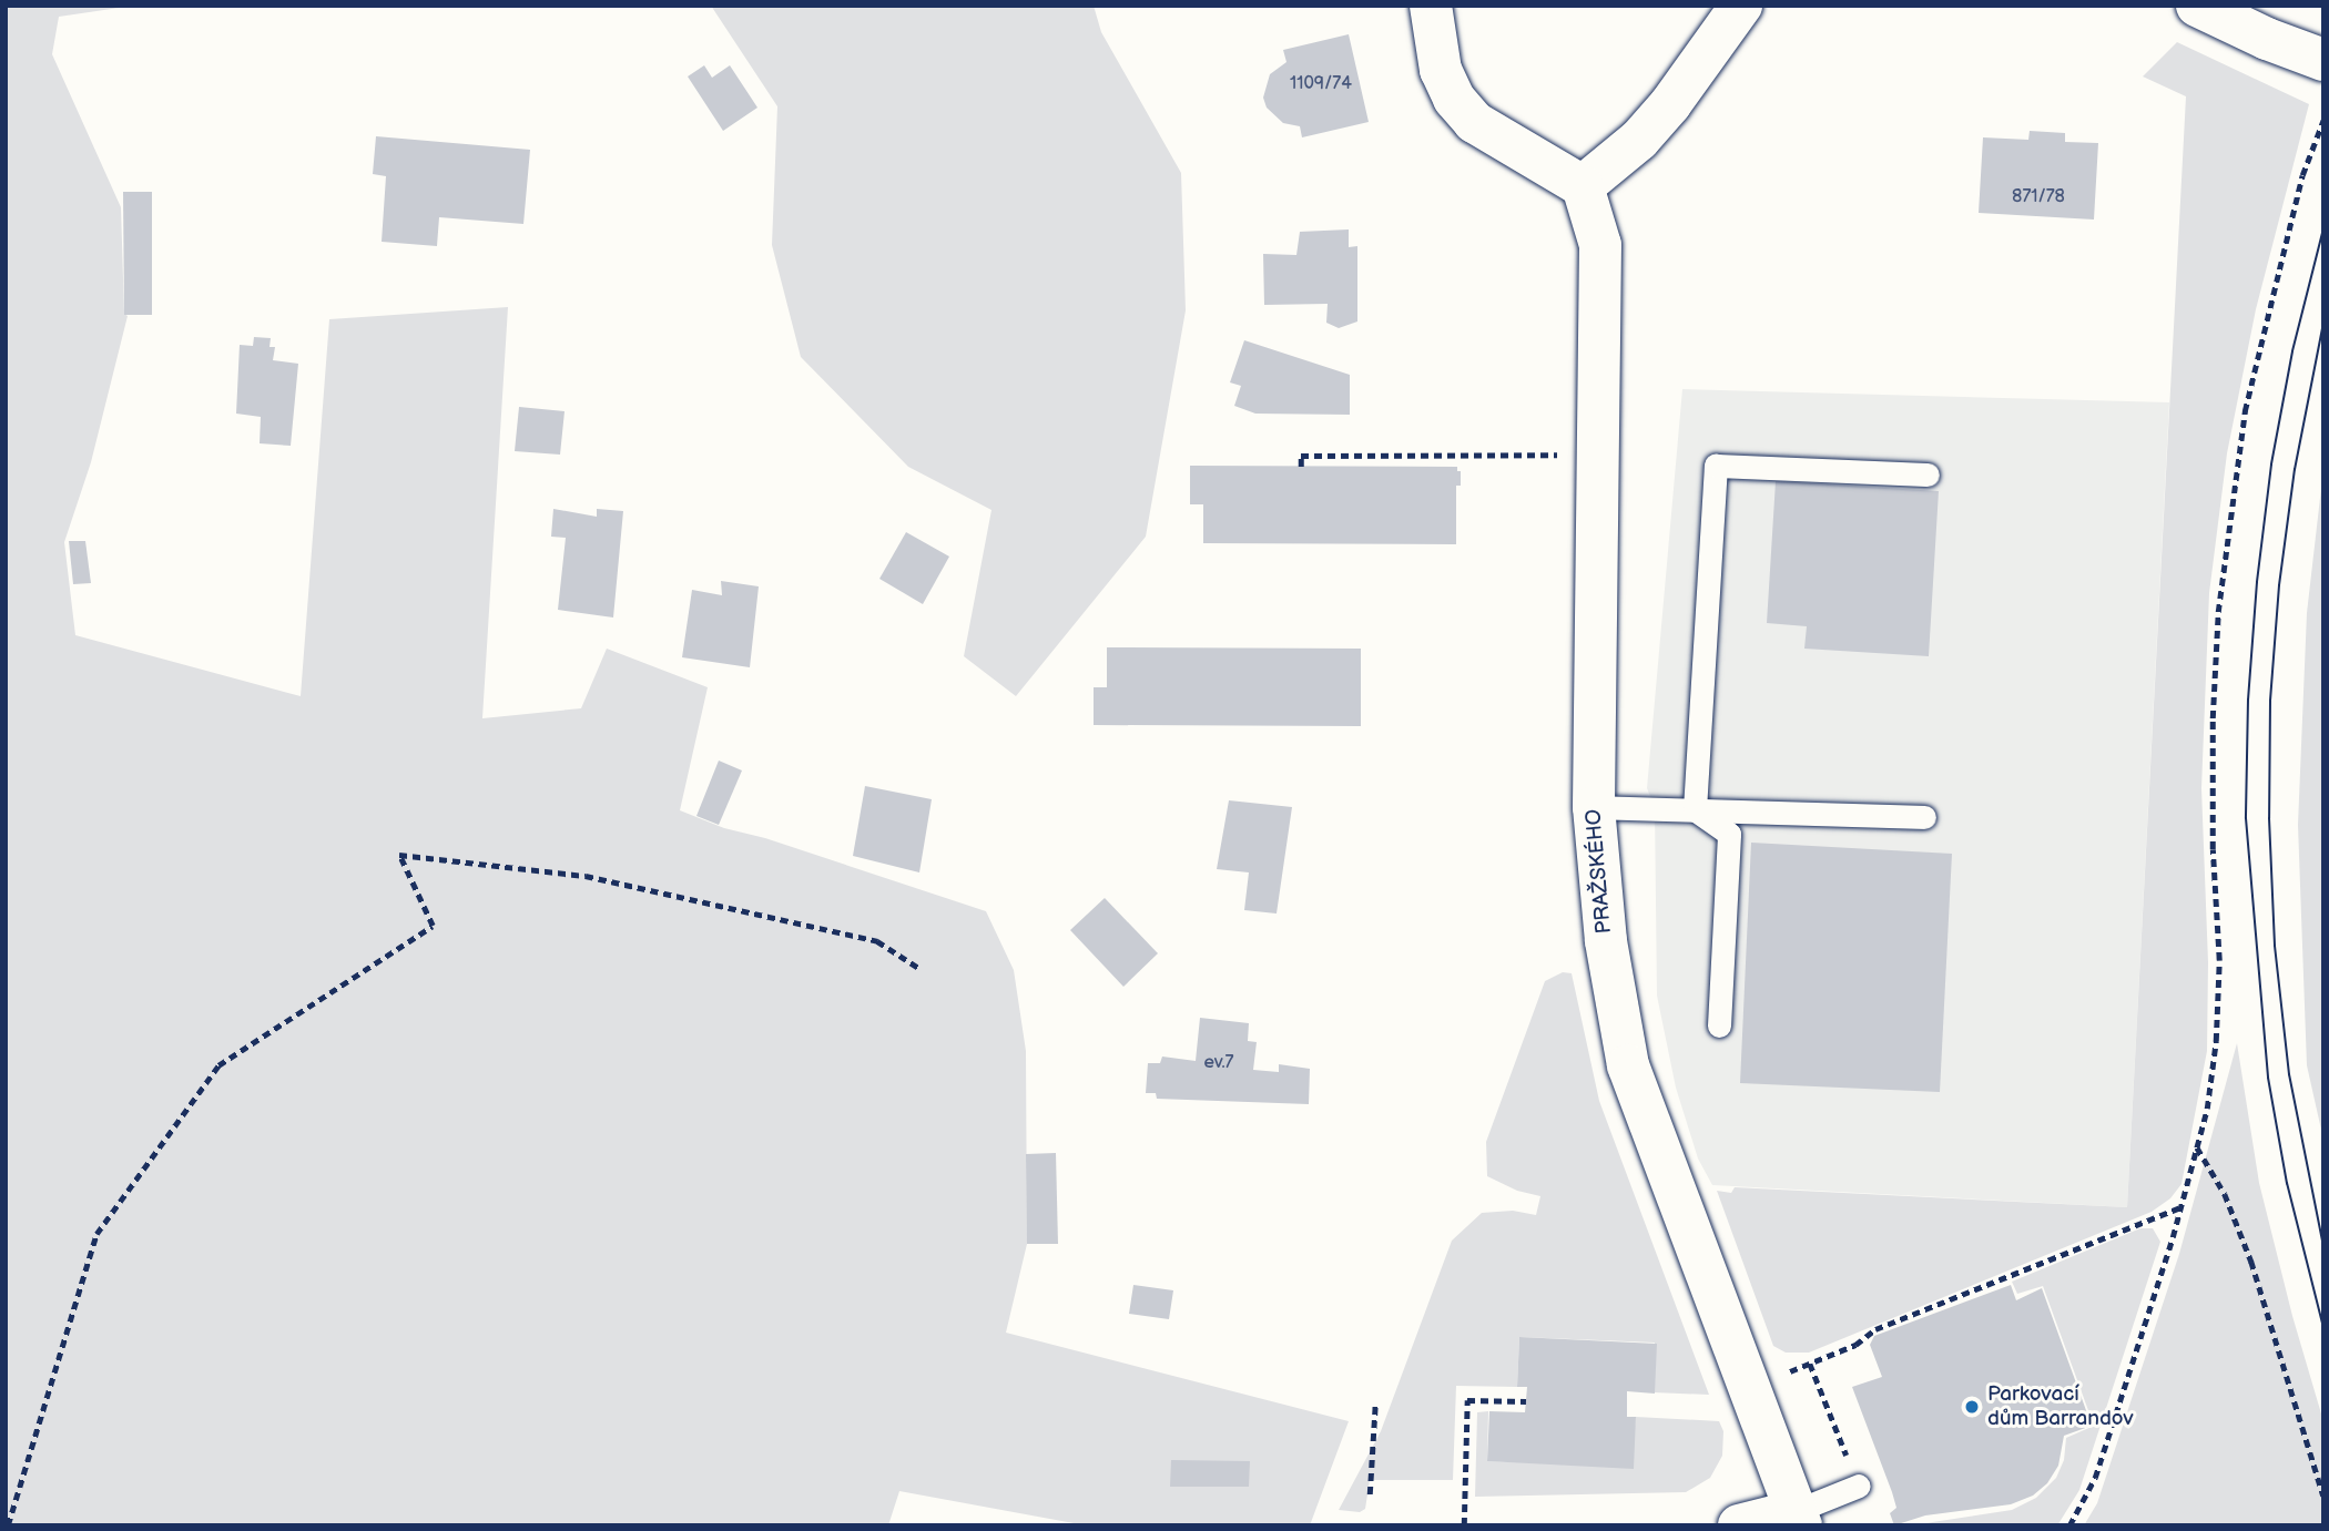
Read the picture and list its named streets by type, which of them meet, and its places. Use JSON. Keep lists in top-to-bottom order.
{
  "streets": {
    "street": ["PRAŽSKÉHO"]
  },
  "places": ["Parkovací dům Barrandov"],
  "house_numbers": ["1109/74", "871/78", "ev.7"]
}
